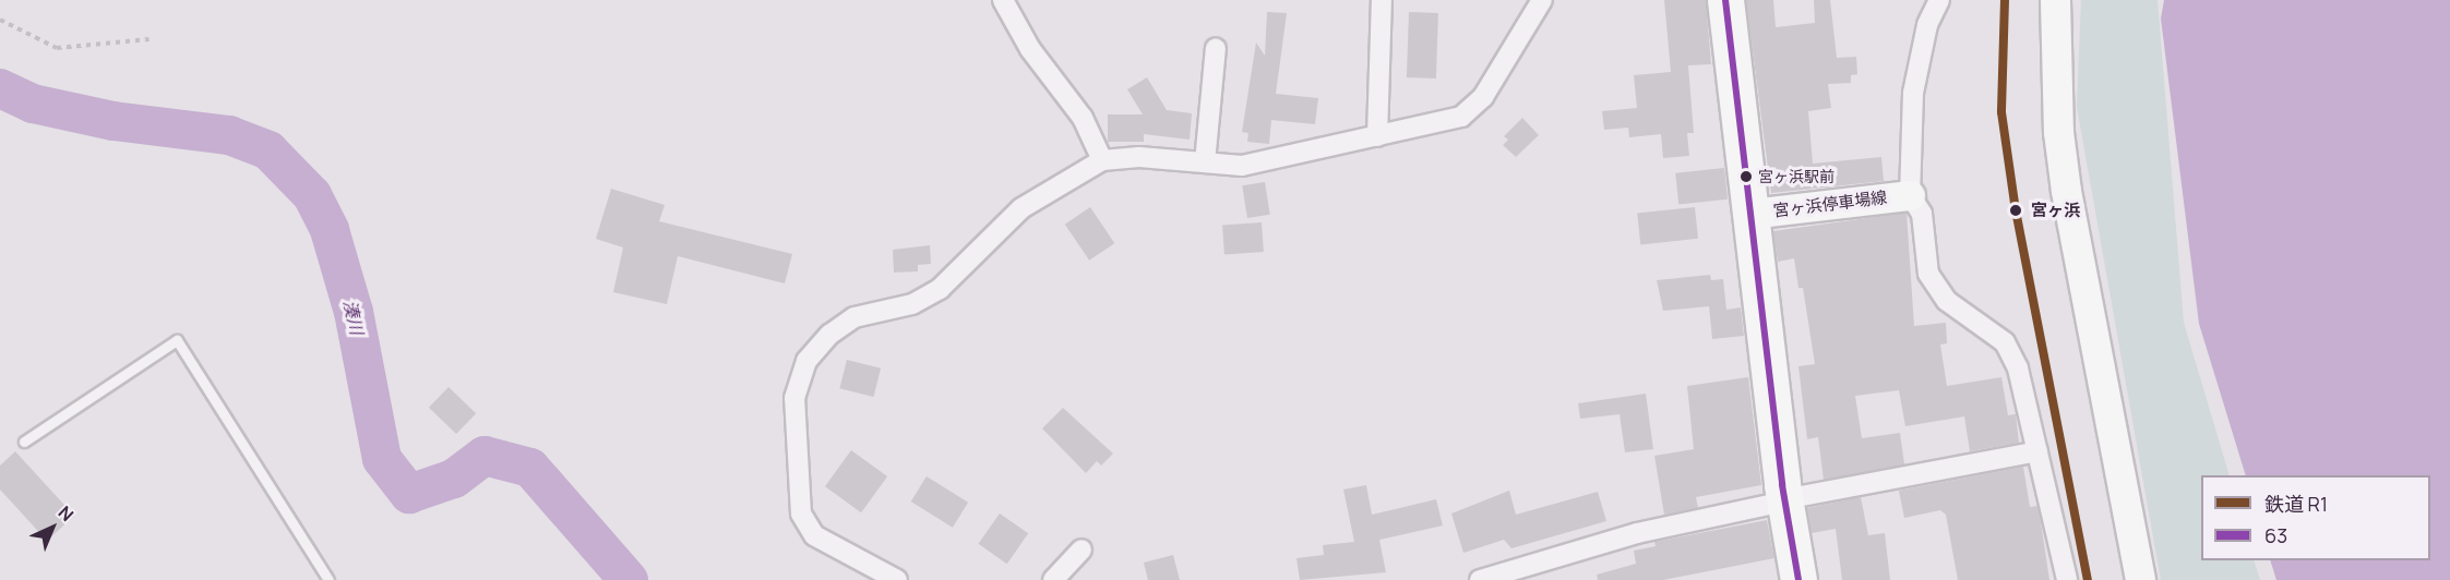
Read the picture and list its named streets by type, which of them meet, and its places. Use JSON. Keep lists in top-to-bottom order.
{
  "streets": {
    "street": ["宮ヶ浜停車場線"]
  },
  "water": ["湊川"],
  "places": ["宮ヶ浜駅前", "宮ヶ浜"],
  "lines": ["rail line R1", "transit line 63"],
  "legend": ["鉄道 R1", "63"],
  "north": "top right"
}
